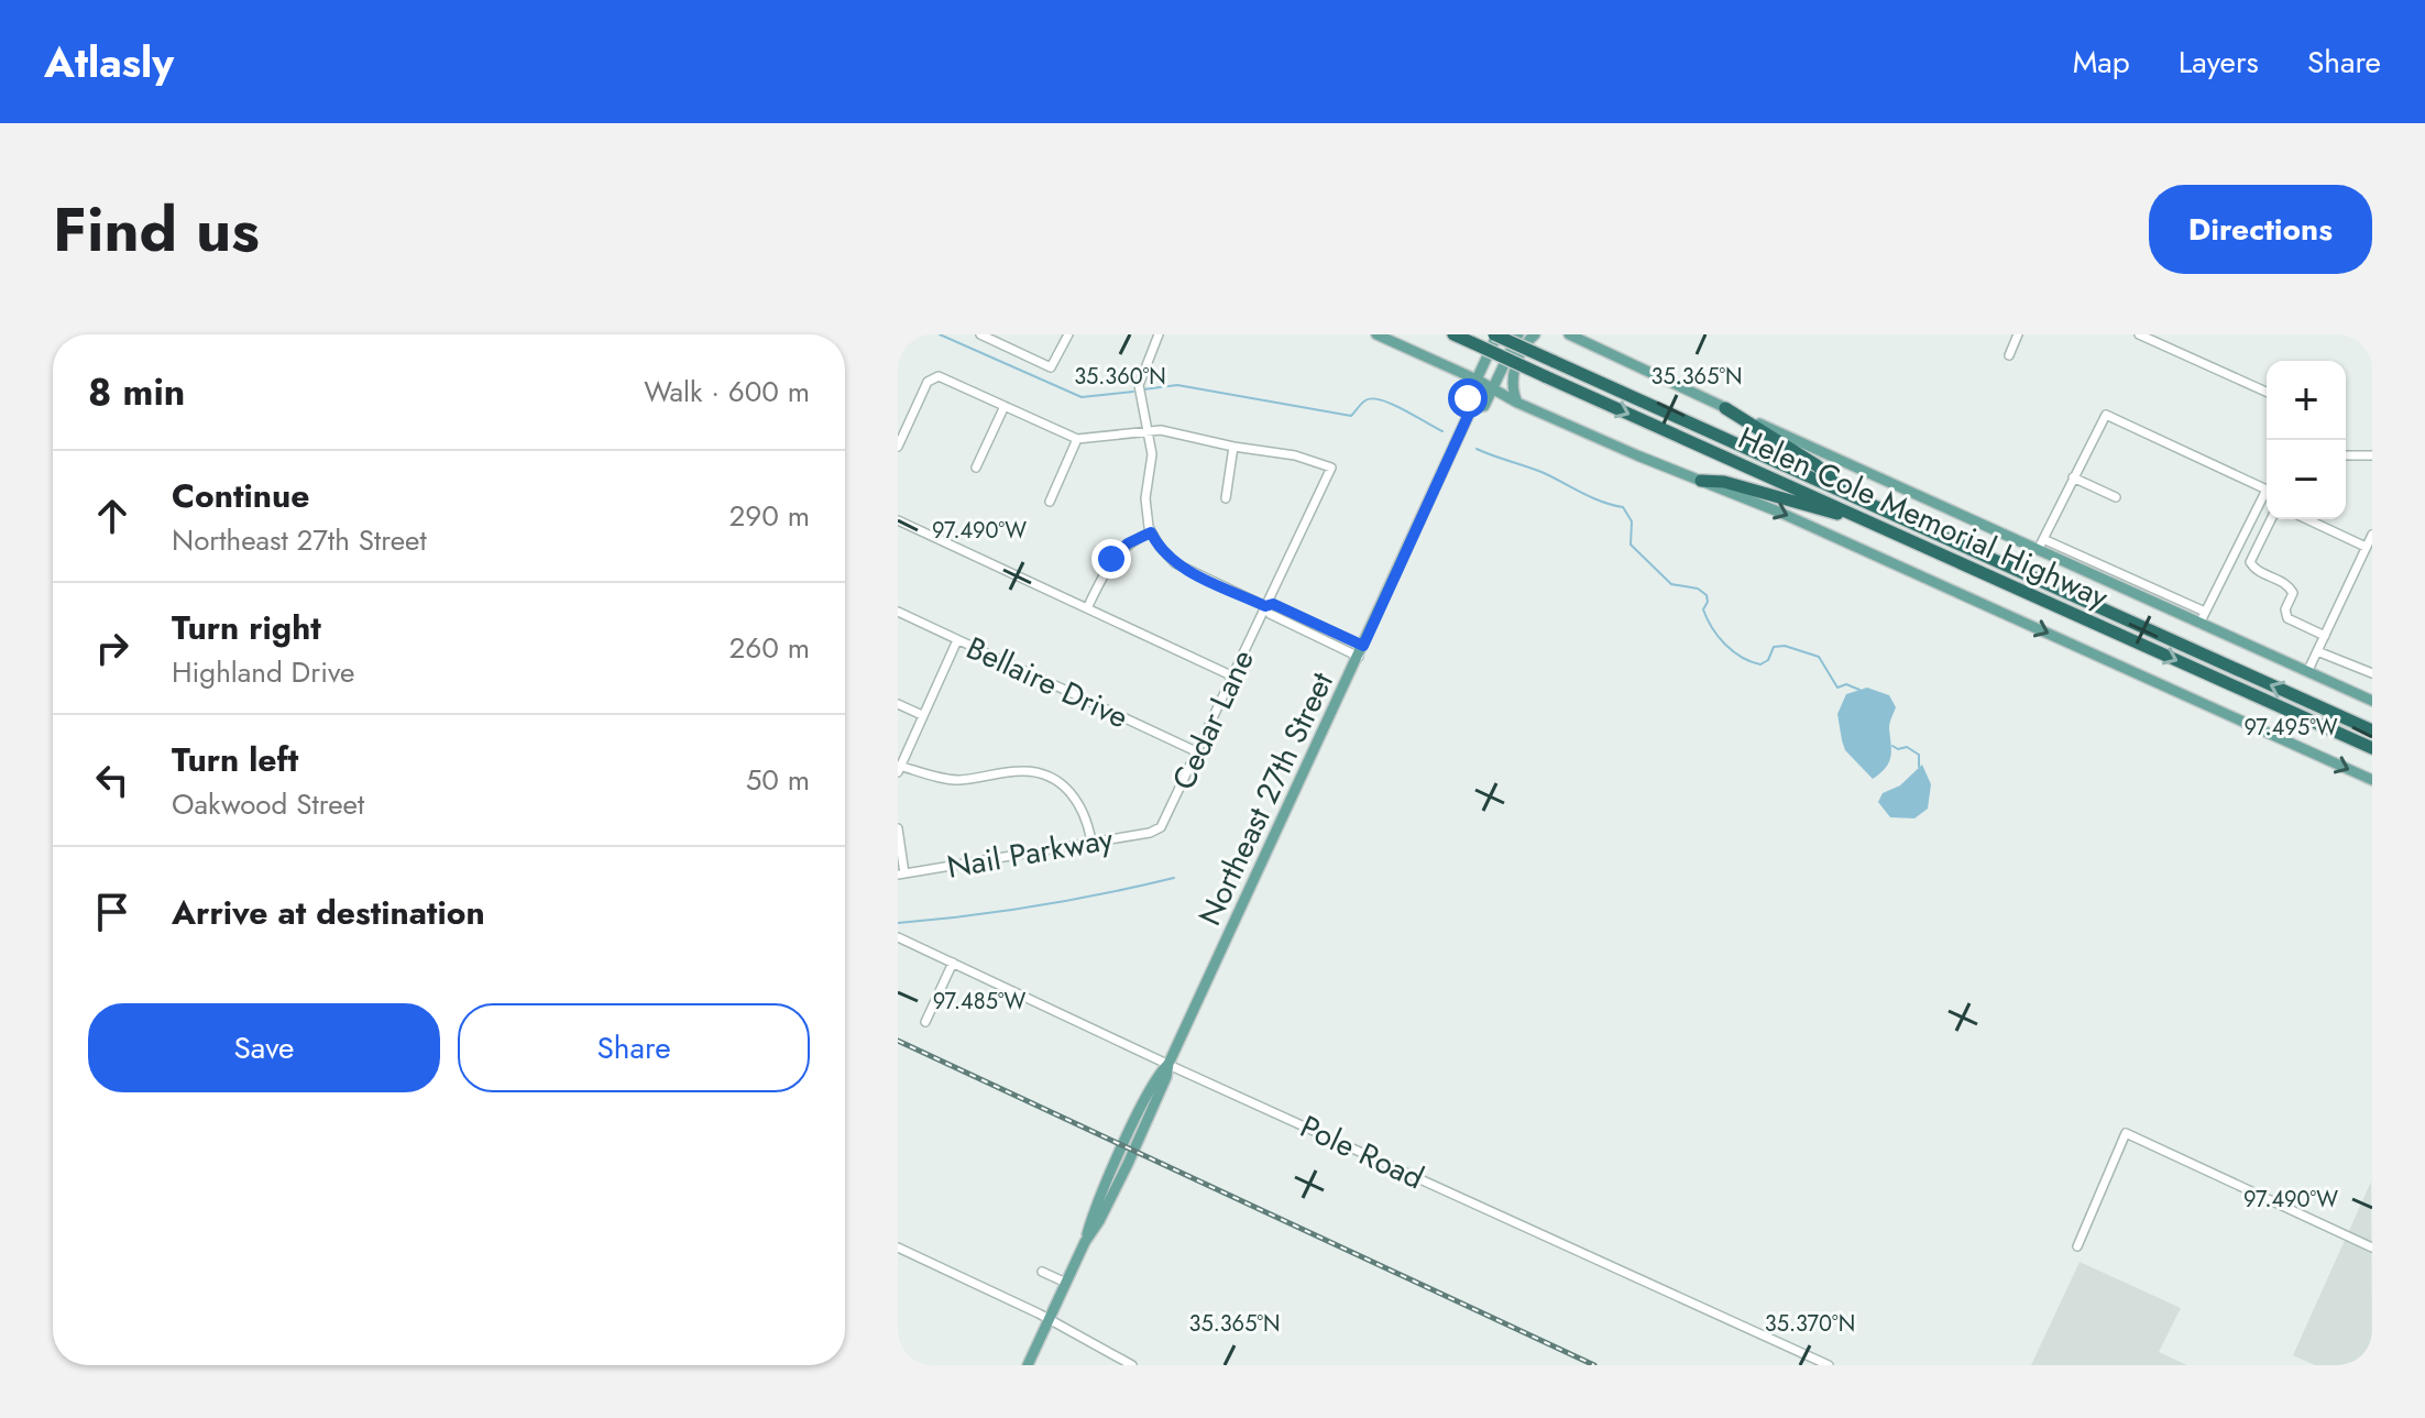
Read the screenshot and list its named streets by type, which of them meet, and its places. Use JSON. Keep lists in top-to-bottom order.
{
  "streets": {
    "highway": ["Helen Cole Memorial Highway"],
    "main road": ["Northeast 27th Street"],
    "street": [
      "Bellaire Drive",
      "Cedar Lane",
      "Nail Parkway",
      "Pole Road"
    ]
  },
  "crossings": [
    ["Helen Cole Memorial Highway", "Northeast 27th Street"],
    ["Bellaire Drive", "Cedar Lane"],
    ["Cedar Lane", "Nail Parkway"],
    ["Northeast 27th Street", "Pole Road"]
  ],
  "page": {
    "header": "Atlasly",
    "nav": ["Map", "Layers", "Share"],
    "title": "Find us",
    "buttons": [
      "Directions",
      ["Save", "Share"]
    ],
    "heading": ["8 min", "Walk · 600 m"],
    "map_buttons": ["+", "−"],
    "list": [
      ["Continue", "Northeast 27th Street", "290 m"],
      ["Turn right", "Highland Drive", "260 m"],
      ["Turn left", "Oakwood Street", "50 m"],
      "Arrive at destination"
    ]
  },
  "coordinates": [
    "35.360°N",
    "35.365°N",
    "97.490°W",
    "97.495°W",
    "97.485°W",
    "35.370°N"
  ]
}
